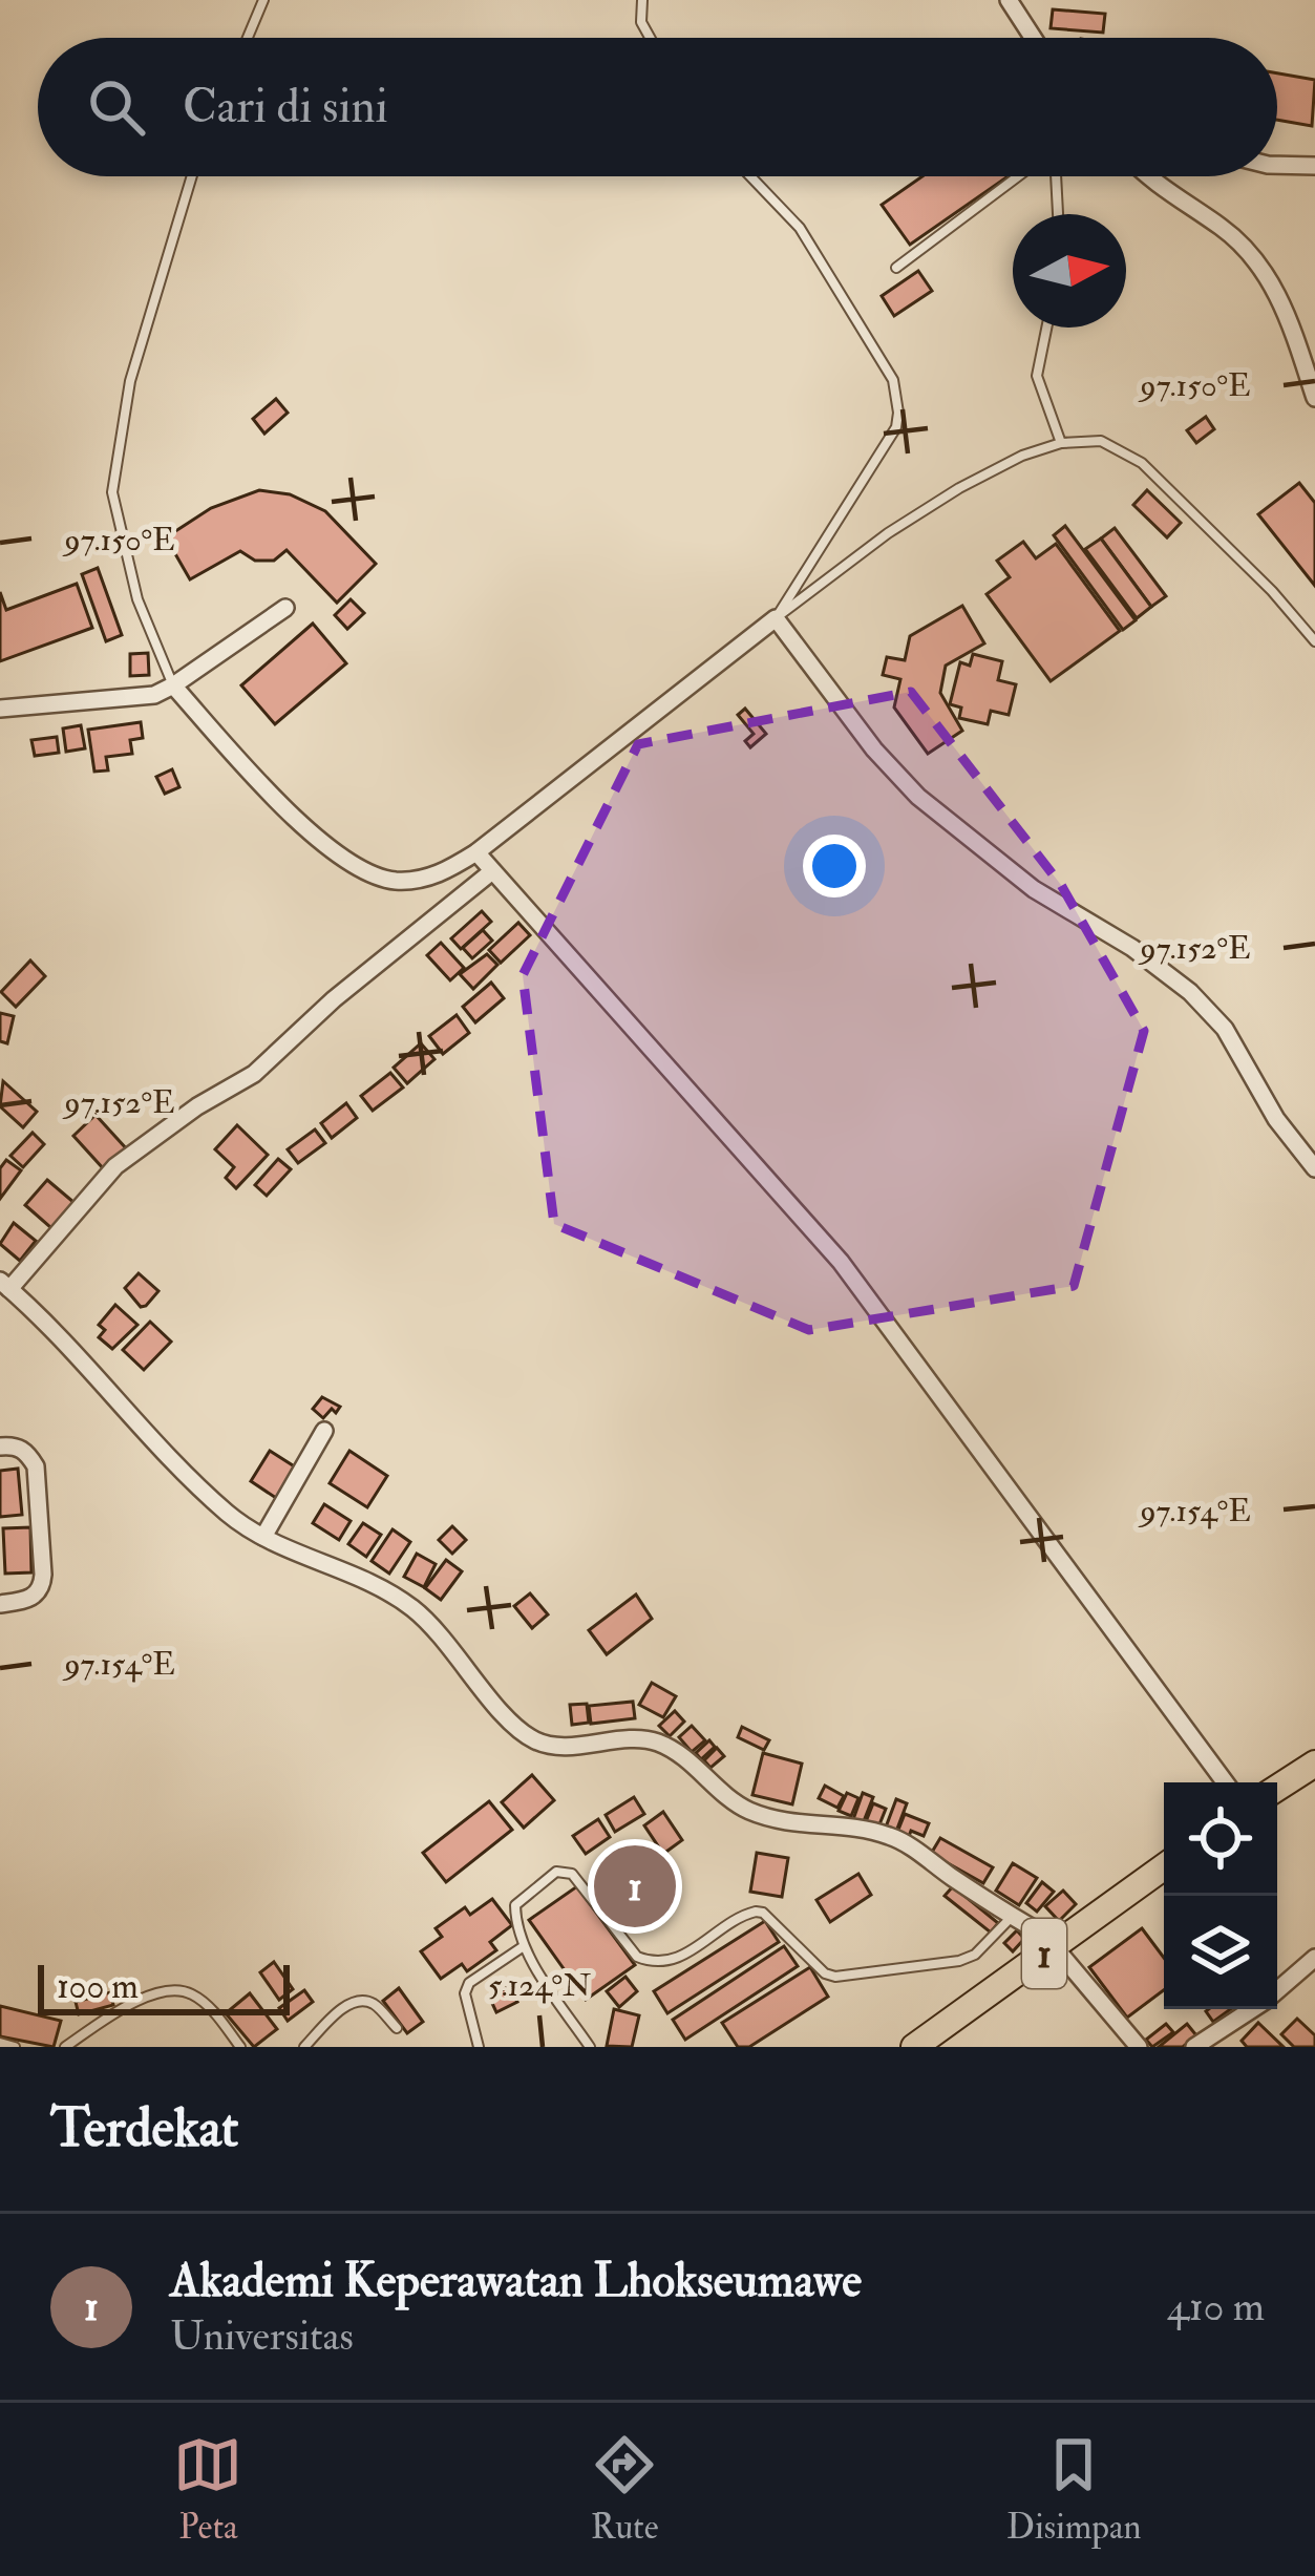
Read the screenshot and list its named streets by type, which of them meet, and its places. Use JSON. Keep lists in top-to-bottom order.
{
  "streets": {
    "highway": ["1"]
  },
  "scale_bar": "100 m",
  "north": "right",
  "page": {
    "search": "Cari di sini",
    "pins": "1",
    "scale": "100 m",
    "heading": "Terdekat",
    "list": [
      {
        "mark": "1",
        "name": "Akademi Keperawatan Lhokseumawe",
        "note": "Universitas",
        "value": "410 m"
      }
    ],
    "nav": ["Peta", "Rute", "Disimpan"]
  },
  "coordinates": [
    "97.150°E",
    "97.152°E",
    "97.154°E",
    "5.124°N"
  ]
}
